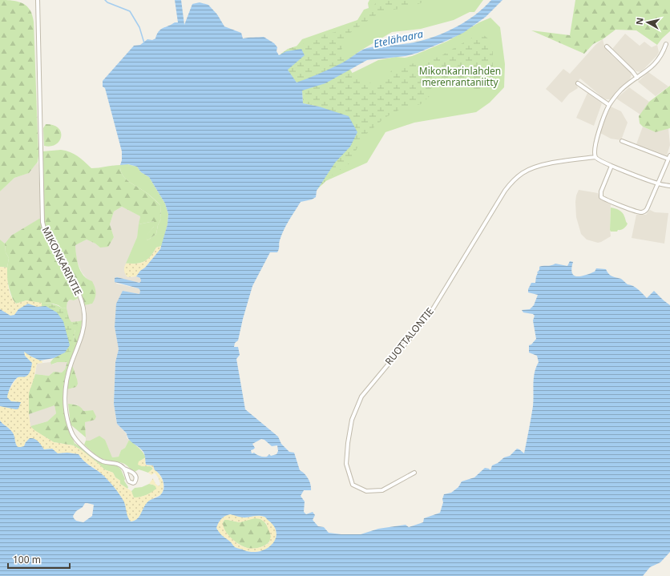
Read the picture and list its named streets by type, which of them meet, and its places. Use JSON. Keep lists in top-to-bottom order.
{
  "streets": {
    "street": ["MIKONKARINTIE", "RUOTTALONTIE"]
  },
  "water": ["Etelähaara"],
  "parks": ["Mikonkarinlahden merenrantaniitty"],
  "scale_bar": "100 m",
  "north": "left"
}
